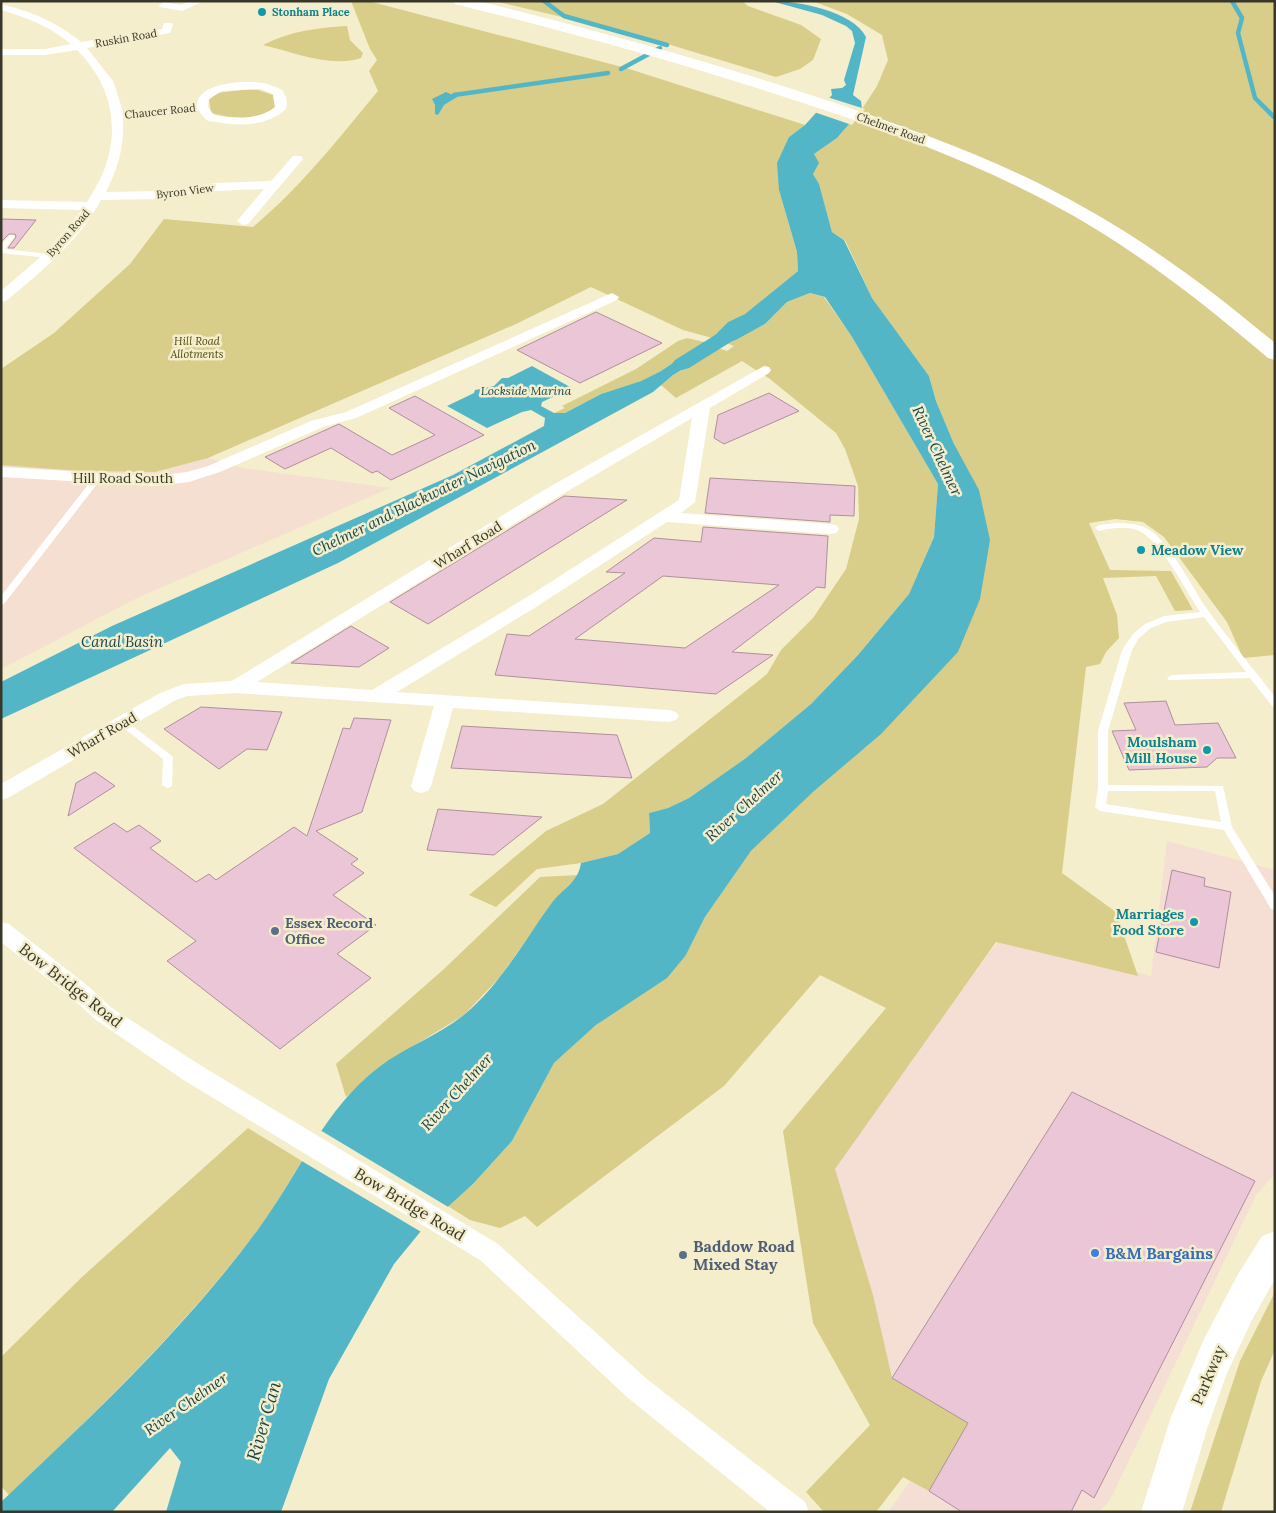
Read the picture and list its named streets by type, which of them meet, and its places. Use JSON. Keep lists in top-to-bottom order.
{
  "streets": {
    "main road": ["Chelmer Road", "Parkway"],
    "street": [
      "Ruskin Road",
      "Chaucer Road",
      "Byron View",
      "Byron Road",
      "Hill Road South",
      "Wharf Road",
      "Bow Bridge Road"
    ]
  },
  "crossings": [
    ["Ruskin Road", "Byron Road"],
    ["Chaucer Road", "Byron Road"],
    ["Byron View", "Byron Road"]
  ],
  "water": [
    "Lockside Marina",
    "River Chelmer",
    "Chelmer and Blackwater Navigation",
    "Canal Basin",
    "River Can"
  ],
  "parks": ["Hill Road Allotments"],
  "places": [
    "Stonham Place",
    "Meadow View",
    "Moulsham Mill House",
    "Marriages Food Store",
    "Essex Record Office",
    "B&M Bargains",
    "Baddow Road Mixed Stay"
  ]
}
